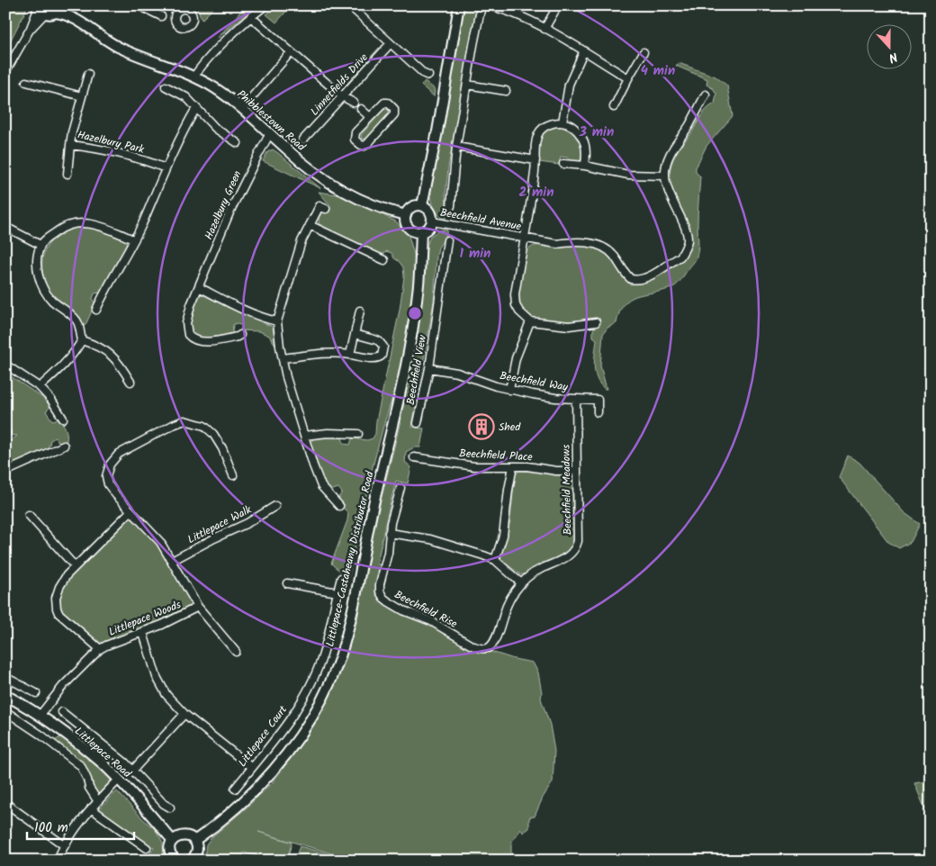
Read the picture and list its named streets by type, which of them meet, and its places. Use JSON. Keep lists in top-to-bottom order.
{
  "streets": {
    "street": [
      "Linnetfields Drive",
      "Phibblestown Road",
      "Hazelbury Park",
      "Hazelbury Green",
      "Beechfield Avenue",
      "Beechfield View",
      "Beechfield Way",
      "Beechfield Place",
      "Beechfield Meadows",
      "Littlepace Walk",
      "Littlepace-Castaheany Distributor Road",
      "Beechfield Rise",
      "Littlepace Woods",
      "Littlepace Court",
      "Littlepace Road"
    ]
  },
  "crossings": [
    ["Phibblestown Road", "Hazelbury Green"],
    ["Phibblestown Road", "Beechfield Avenue"],
    ["Phibblestown Road", "Littlepace-Castaheany Distributor Road"],
    ["Beechfield Avenue", "Littlepace-Castaheany Distributor Road"],
    ["Beechfield View", "Beechfield Way"],
    ["Beechfield Way", "Beechfield Meadows"],
    ["Beechfield Place", "Beechfield Meadows"],
    ["Beechfield Meadows", "Beechfield Rise"],
    ["Littlepace Walk", "Littlepace Woods"],
    ["Littlepace Woods", "Littlepace Road"]
  ],
  "places": {
    "building": ["Shed"]
  },
  "scale_bar": "100 m",
  "north": "bottom",
  "rings": [
    "4 min",
    "3 min",
    "2 min",
    "1 min"
  ]
}
